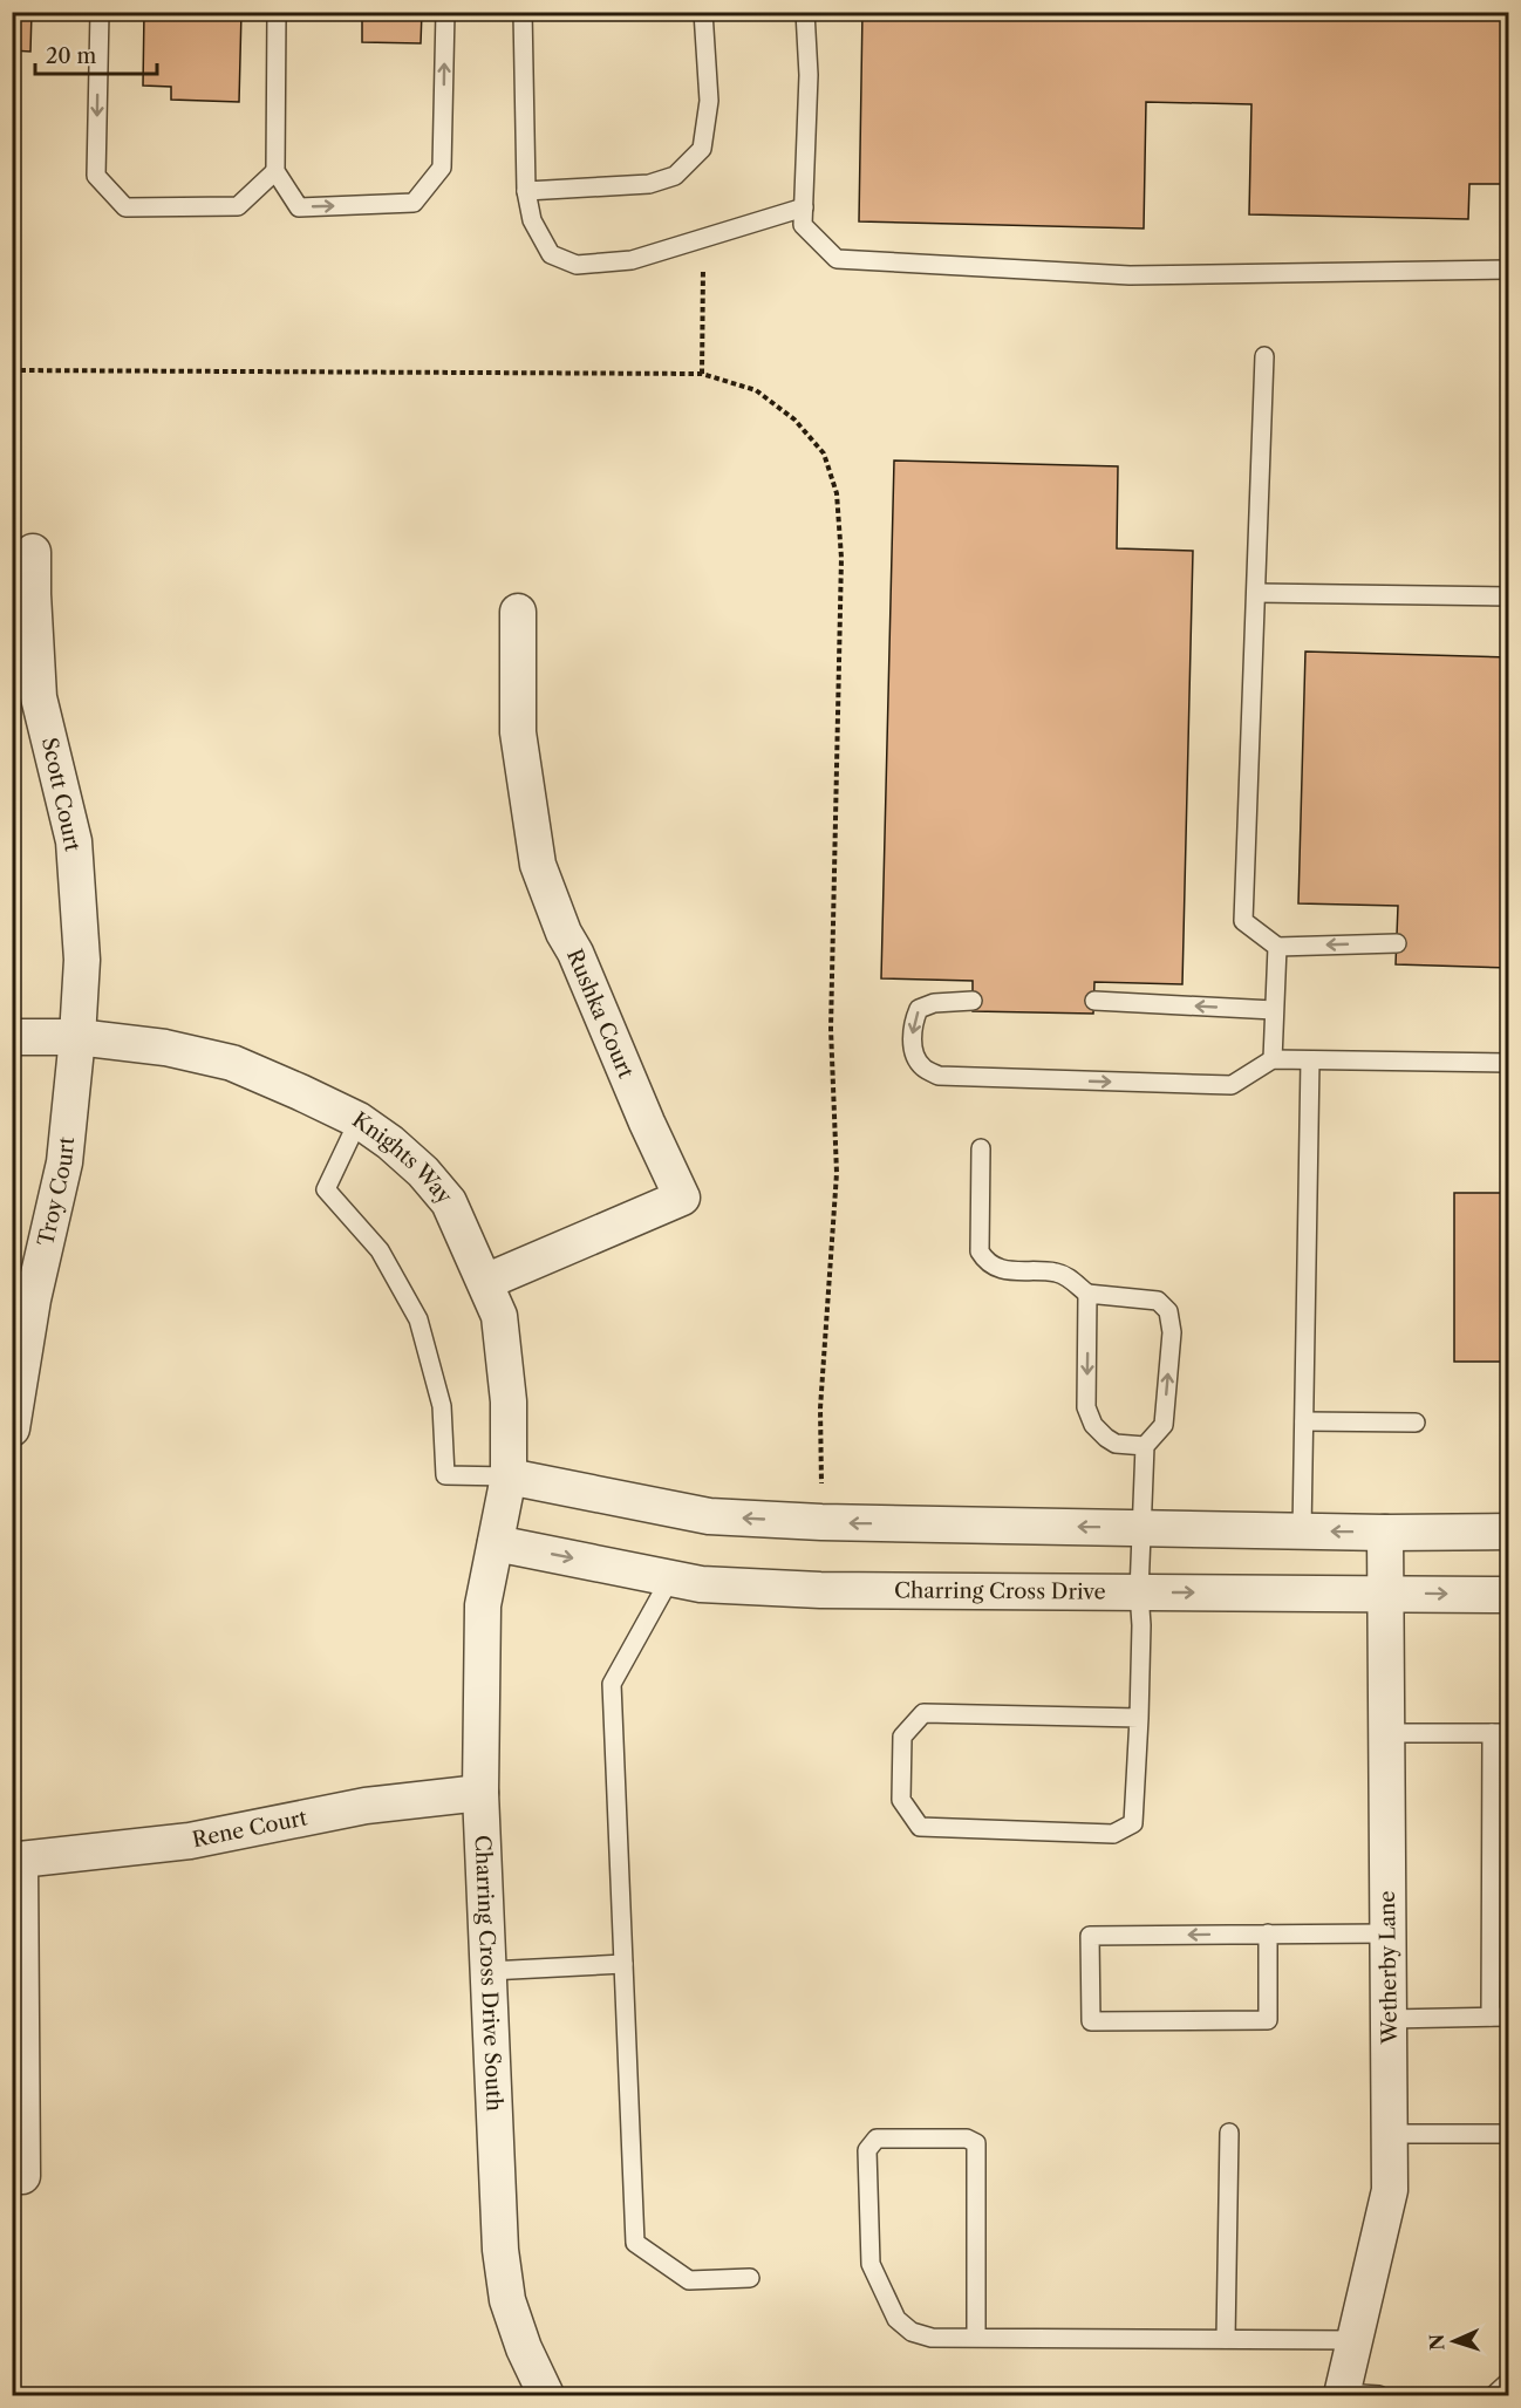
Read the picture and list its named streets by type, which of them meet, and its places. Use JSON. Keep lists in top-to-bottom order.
{
  "streets": {
    "street": [
      "Scott Court",
      "Rushka Court",
      "Knights Way",
      "Troy Court",
      "Charring Cross Drive",
      "Rene Court",
      "Wetherby Lane",
      "Charring Cross Drive South"
    ]
  },
  "crossings": [
    ["Scott Court", "Knights Way"],
    ["Scott Court", "Troy Court"],
    ["Rushka Court", "Knights Way"],
    ["Knights Way", "Troy Court"],
    ["Knights Way", "Charring Cross Drive"],
    ["Knights Way", "Charring Cross Drive South"],
    ["Charring Cross Drive", "Wetherby Lane"],
    ["Charring Cross Drive", "Charring Cross Drive South"],
    ["Rene Court", "Charring Cross Drive South"]
  ],
  "scale_bar": "20 m",
  "north": "left"
}
